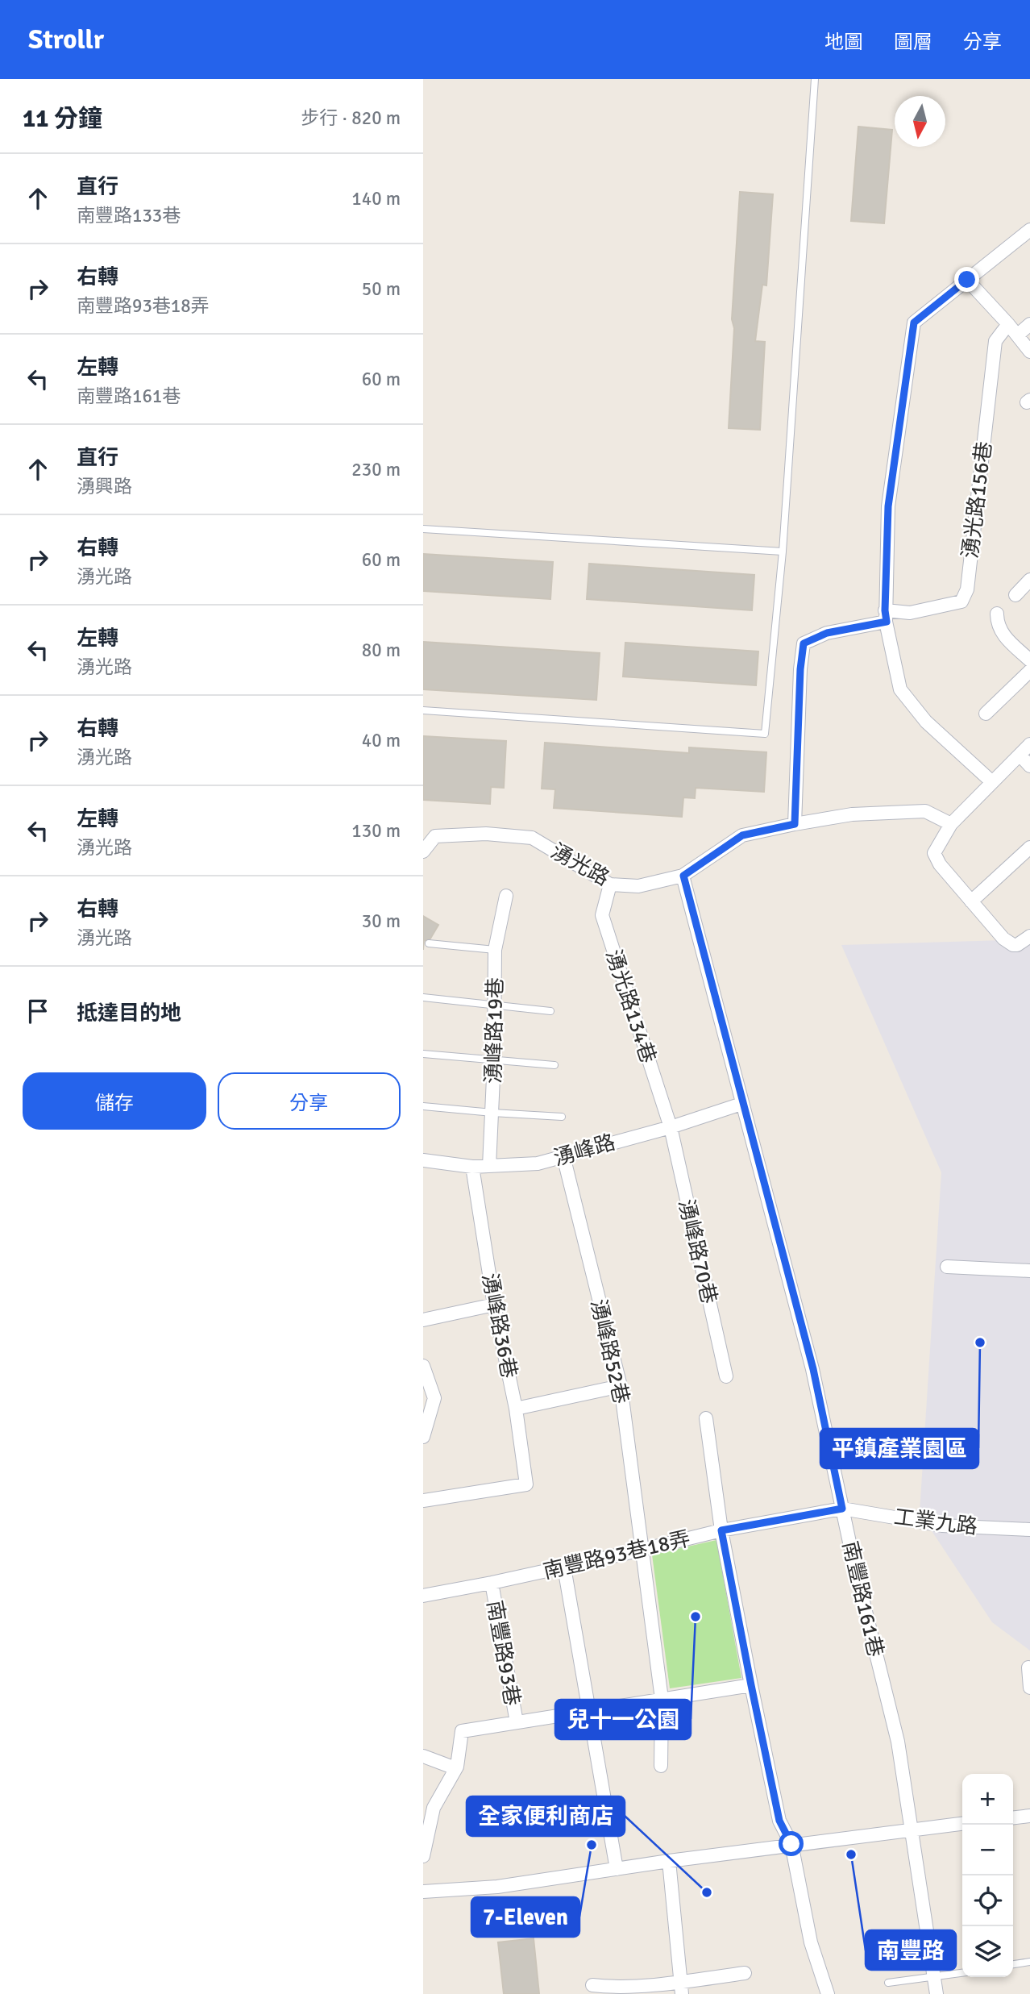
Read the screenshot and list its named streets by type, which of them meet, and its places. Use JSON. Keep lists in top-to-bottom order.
{
  "streets": {
    "street": [
      "湧光路156巷",
      "湧光路",
      "湧光路134巷",
      "湧峰路19巷",
      "湧峰路",
      "湧峰路70巷",
      "湧峰路36巷",
      "湧峰路52巷",
      "工業九路",
      "南豐路93巷18弄",
      "南豐路161巷",
      "南豐路93巷"
    ]
  },
  "crossings": [
    ["湧光路", "湧光路134巷"],
    ["湧光路", "南豐路161巷"],
    ["湧光路134巷", "湧峰路"],
    ["湧光路134巷", "湧峰路70巷"],
    ["湧峰路19巷", "湧峰路"],
    ["湧峰路", "湧峰路70巷"],
    ["湧峰路", "湧峰路36巷"],
    ["湧峰路", "湧峰路52巷"],
    ["湧峰路", "南豐路161巷"],
    ["湧峰路52巷", "南豐路93巷18弄"],
    ["工業九路", "南豐路93巷18弄"],
    ["工業九路", "南豐路161巷"],
    ["南豐路93巷18弄", "南豐路161巷"],
    ["南豐路93巷18弄", "南豐路93巷"]
  ],
  "places": [
    "平鎮產業園區",
    "兒十一公園",
    "7-Eleven",
    "南豐路",
    "全家便利商店"
  ],
  "north": "bottom",
  "page": {
    "header": "Strollr",
    "nav": ["地圖", "圖層", "分享"],
    "heading": ["11 分鐘", "步行 · 820 m"],
    "list": [
      ["直行", "南豐路133巷", "140 m"],
      ["右轉", "南豐路93巷18弄", "50 m"],
      ["左轉", "南豐路161巷", "60 m"],
      ["直行", "湧興路", "230 m"],
      ["右轉", "湧光路", "60 m"],
      ["左轉", "湧光路", "80 m"],
      ["右轉", "湧光路", "40 m"],
      ["左轉", "湧光路", "130 m"],
      ["右轉", "湧光路", "30 m"],
      "抵達目的地"
    ],
    "buttons": ["儲存", "分享"],
    "map_buttons": ["+", "−"]
  }
}
